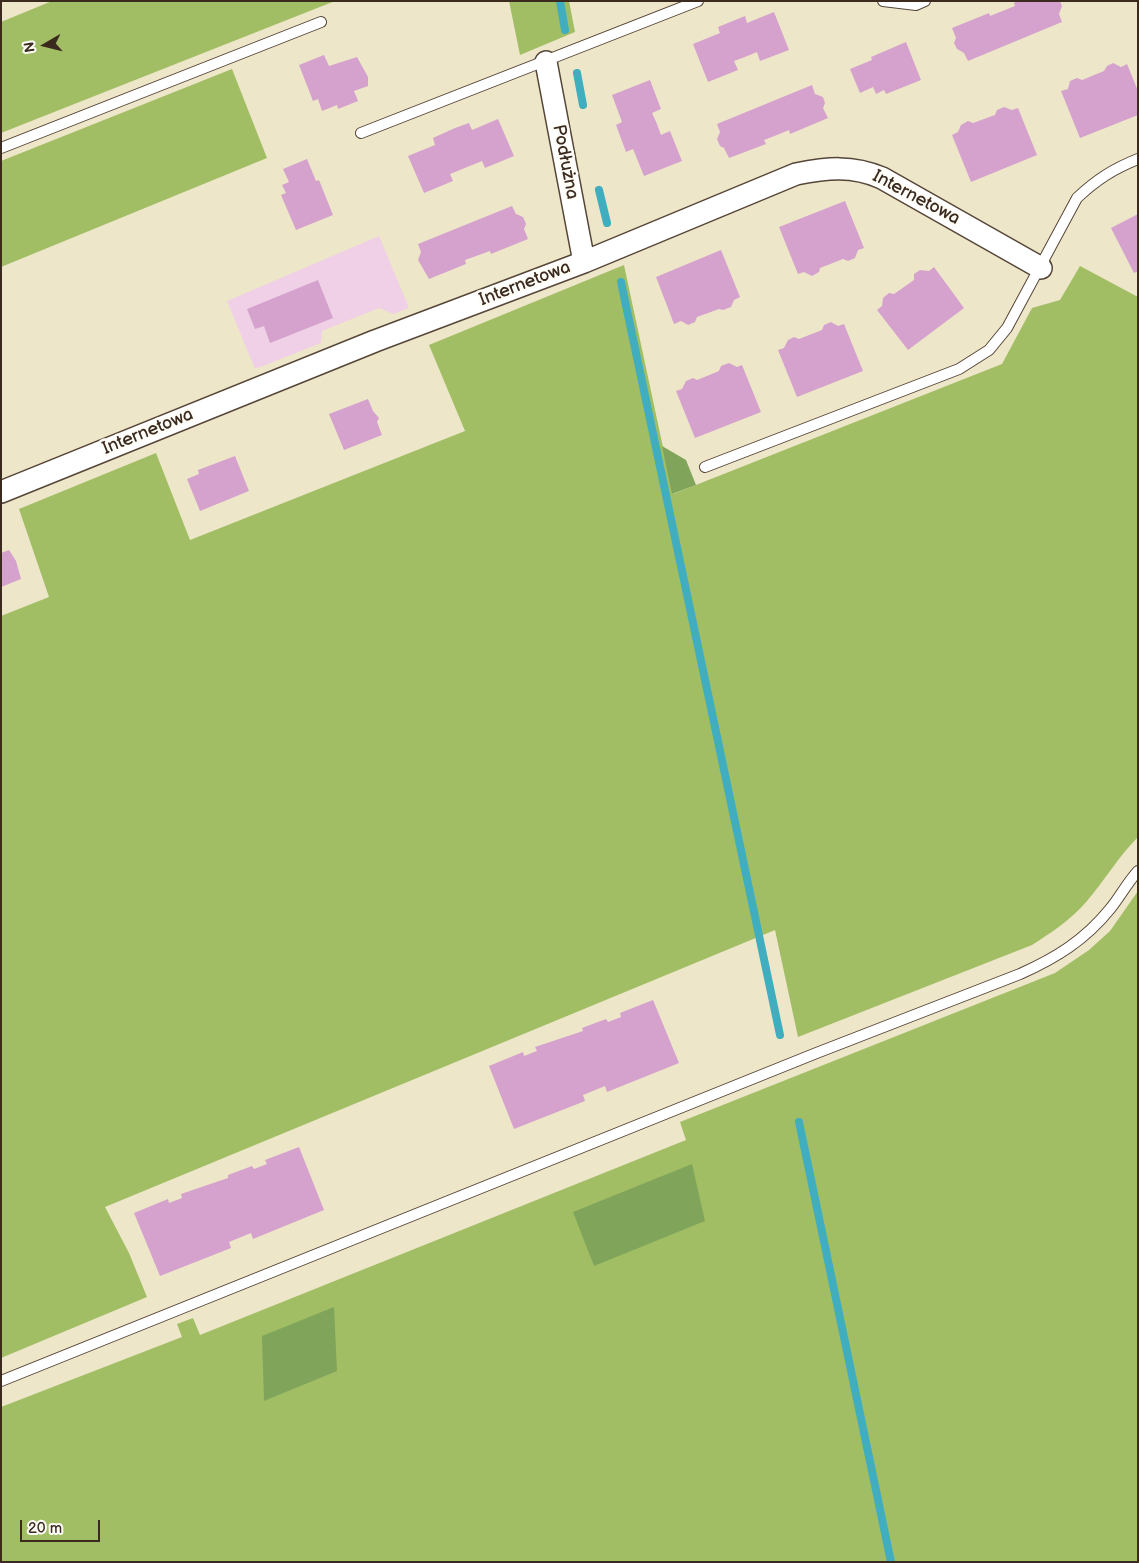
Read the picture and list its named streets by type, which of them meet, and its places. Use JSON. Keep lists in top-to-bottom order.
{
  "streets": {
    "street": ["Podłużna", "Internetowa"]
  },
  "crossings": [
    ["Podłużna", "Internetowa"]
  ],
  "scale_bar": "20 m",
  "north": "left"
}
